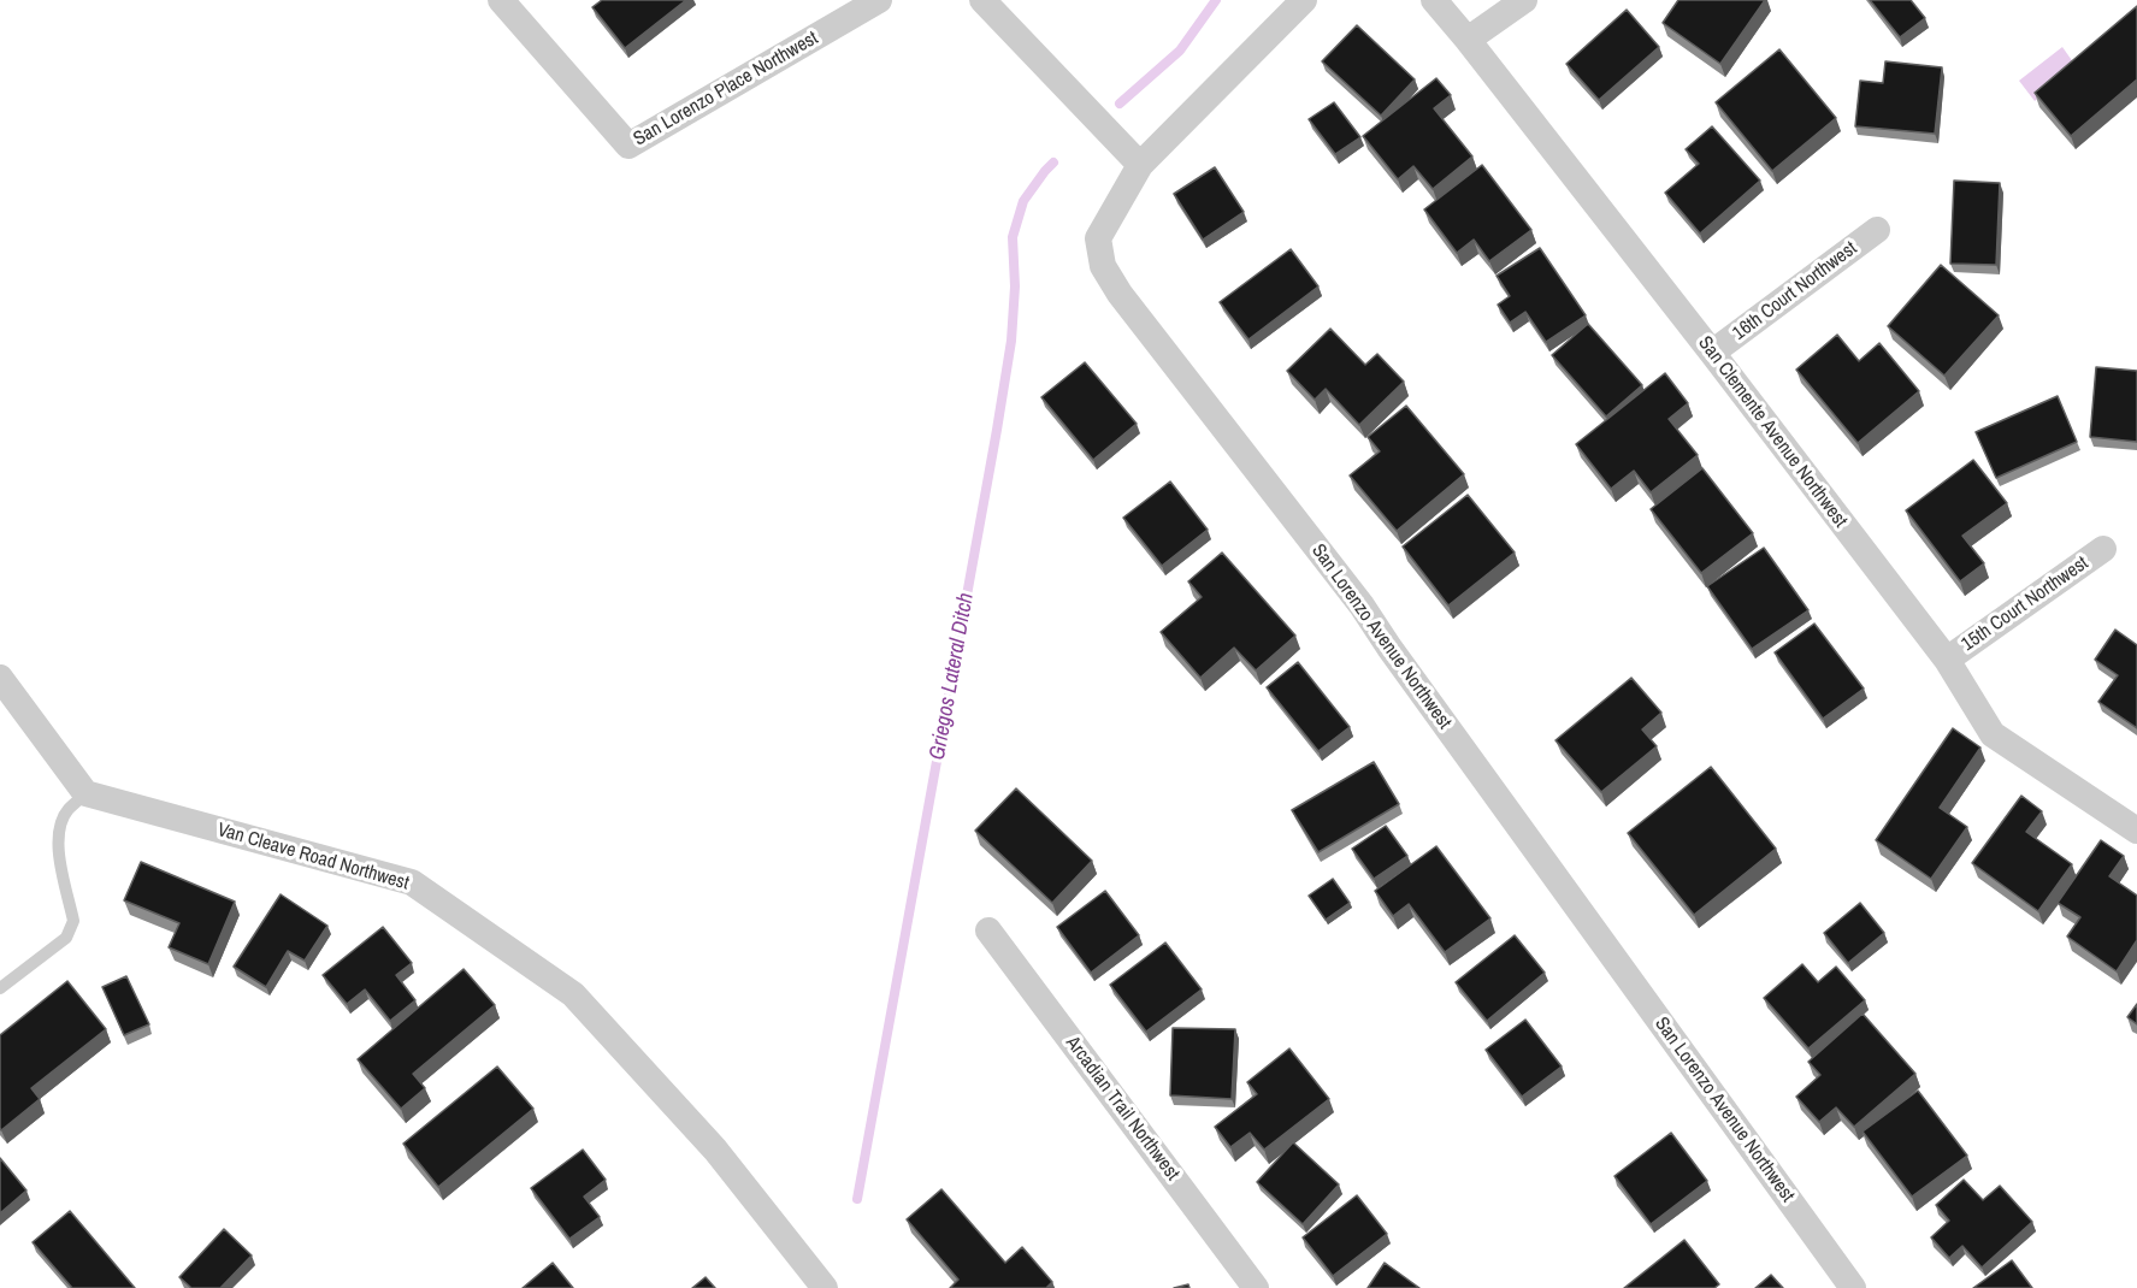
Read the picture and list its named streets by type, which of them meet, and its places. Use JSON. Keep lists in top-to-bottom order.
{
  "streets": {
    "street": [
      "San Lorenzo Place Northwest",
      "16th Court Northwest",
      "San Clemente Avenue Northwest",
      "15th Court Northwest",
      "San Lorenzo Avenue Northwest",
      "Van Cleave Road Northwest",
      "Arcadian Trail Northwest"
    ]
  },
  "crossings": [
    ["16th Court Northwest", "San Clemente Avenue Northwest"],
    ["San Clemente Avenue Northwest", "15th Court Northwest"]
  ],
  "water": ["Griegos Lateral Ditch"]
}
